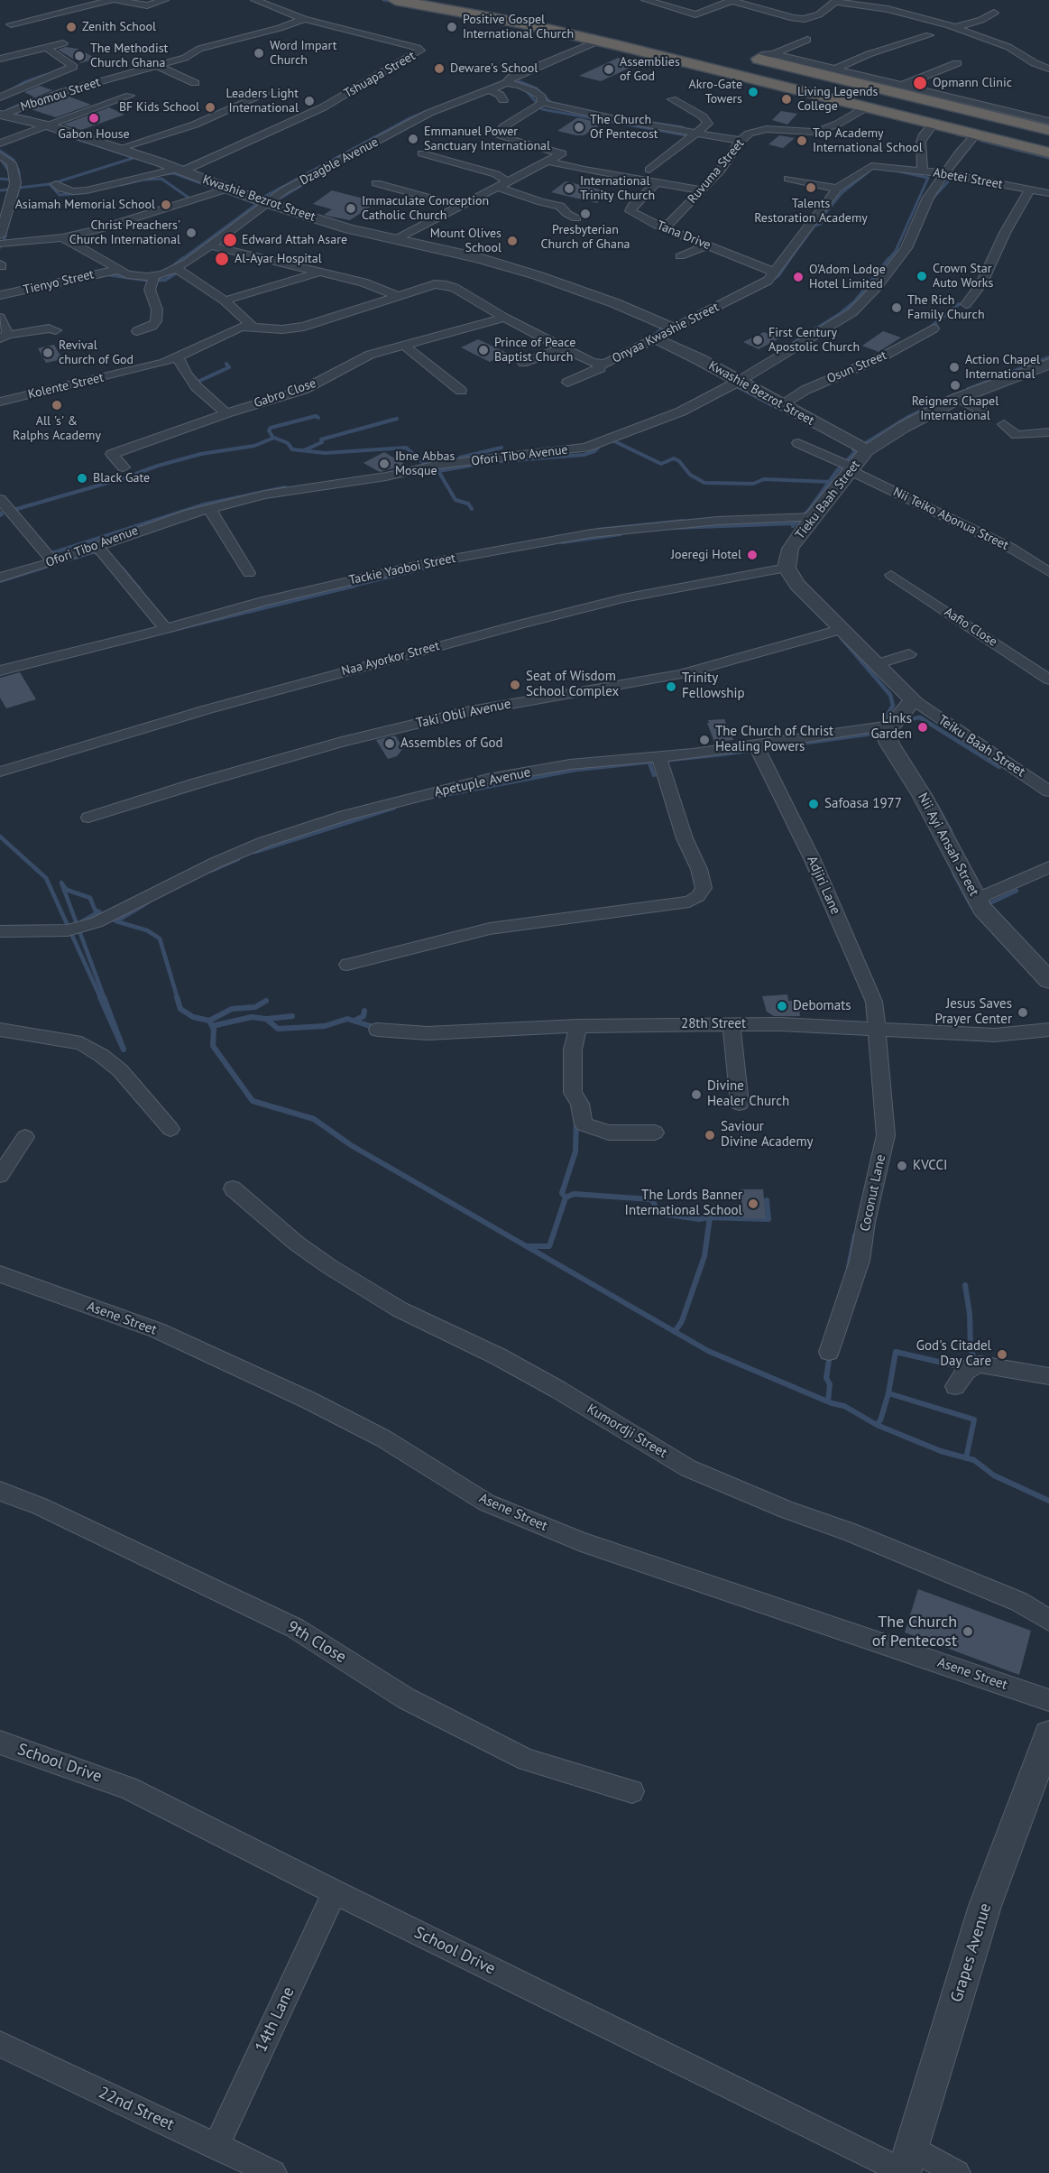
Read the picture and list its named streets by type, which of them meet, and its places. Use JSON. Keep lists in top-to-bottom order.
{
  "streets": {
    "street": [
      "Tshuapa Street",
      "Mbomou Street",
      "Dzagble Avenue",
      "Ruvuma Street",
      "Abetei Street",
      "Kwashie Bezrot Street",
      "Tana Drive",
      "Tienyo Street",
      "Onyaa Kwashie Street",
      "Osun Street",
      "Kolente Street",
      "Gabro Close",
      "Ofori Tibo Avenue",
      "Tieku Baah Street",
      "Nii Teiko Abonua Street",
      "Tackie Yaoboi Street",
      "Aafio Close",
      "Naa Ayorkor Street",
      "Taki Obli Avenue",
      "Teiku Baah Street",
      "Apetuple Avenue",
      "Nii Ayi Ansah Street",
      "Adjiri Lane",
      "28th Street",
      "Coconut Lane",
      "Asene Street",
      "Kumordji Street",
      "9th Close",
      "School Drive",
      "Grapes Avenue",
      "14th Lane",
      "22nd Street"
    ]
  },
  "crossings": [
    ["Tshuapa Street", "Mbomou Street"],
    ["Tshuapa Street", "Kwashie Bezrot Street"],
    ["Mbomou Street", "Kwashie Bezrot Street"],
    ["Dzagble Avenue", "Kwashie Bezrot Street"],
    ["Dzagble Avenue", "Tienyo Street"],
    ["Ruvuma Street", "Tana Drive"],
    ["Abetei Street", "Onyaa Kwashie Street"],
    ["Abetei Street", "Ofori Tibo Avenue"],
    ["Kwashie Bezrot Street", "Onyaa Kwashie Street"],
    ["Kwashie Bezrot Street", "Osun Street"],
    ["Kwashie Bezrot Street", "Ofori Tibo Avenue"],
    ["Kwashie Bezrot Street", "Tieku Baah Street"],
    ["Tana Drive", "Onyaa Kwashie Street"],
    ["Onyaa Kwashie Street", "Kolente Street"],
    ["Onyaa Kwashie Street", "Gabro Close"],
    ["Tieku Baah Street", "Nii Teiko Abonua Street"],
    ["Tieku Baah Street", "Tackie Yaoboi Street"],
    ["Tieku Baah Street", "Naa Ayorkor Street"],
    ["Apetuple Avenue", "Nii Ayi Ansah Street"],
    ["Apetuple Avenue", "Adjiri Lane"],
    ["Adjiri Lane", "28th Street"],
    ["Adjiri Lane", "Coconut Lane"],
    ["28th Street", "Coconut Lane"],
    ["School Drive", "Grapes Avenue"],
    ["School Drive", "14th Lane"],
    ["14th Lane", "22nd Street"]
  ],
  "places": [
    "Zenith School",
    "Positive Gospel International Church",
    "Word Impart Church",
    "The Methodist Church Ghana",
    "Deware's School",
    "Assemblies of God",
    "Opmann Clinic",
    "Akro-Gate Towers",
    "Living Legends College",
    "Leaders Light International",
    "BF Kids School",
    "Gabon House",
    "The Church Of Pentecost",
    "Emmanuel Power Sanctuary International",
    "Top Academy International School",
    "Talents Restoration Academy",
    "International Trinity Church",
    "Asiamah Memorial School",
    "Immaculate Conception Catholic Church",
    "Presbyterian Church of Ghana",
    "Christ Preachers' Church International",
    "Edward Attah Asare",
    "Mount Olives School",
    "Al-Ayar Hospital",
    "Crown Star Auto Works",
    "O'Adom Lodge Hotel Limited",
    "The Rich Family Church",
    "First Century Apostolic Church",
    "Prince of Peace Baptist Church",
    "Revival church of God",
    "Action Chapel International",
    "Reigners Chapel International",
    "All 's' & Ralphs Academy",
    "Ibne Abbas Mosque",
    "Black Gate",
    "Joeregi Hotel",
    "Seat of Wisdom School Complex",
    "Trinity Fellowship",
    "Links Garden",
    "The Church of Christ Healing Powers",
    "Assembles of God",
    "Safoasa 1977",
    "Debomats",
    "Jesus Saves Prayer Center",
    "Divine Healer Church",
    "Saviour Divine Academy",
    "KVCCI",
    "The Lords Banner International School",
    "God's Citadel Day Care",
    "The Church of Pentecost"
  ]
}
